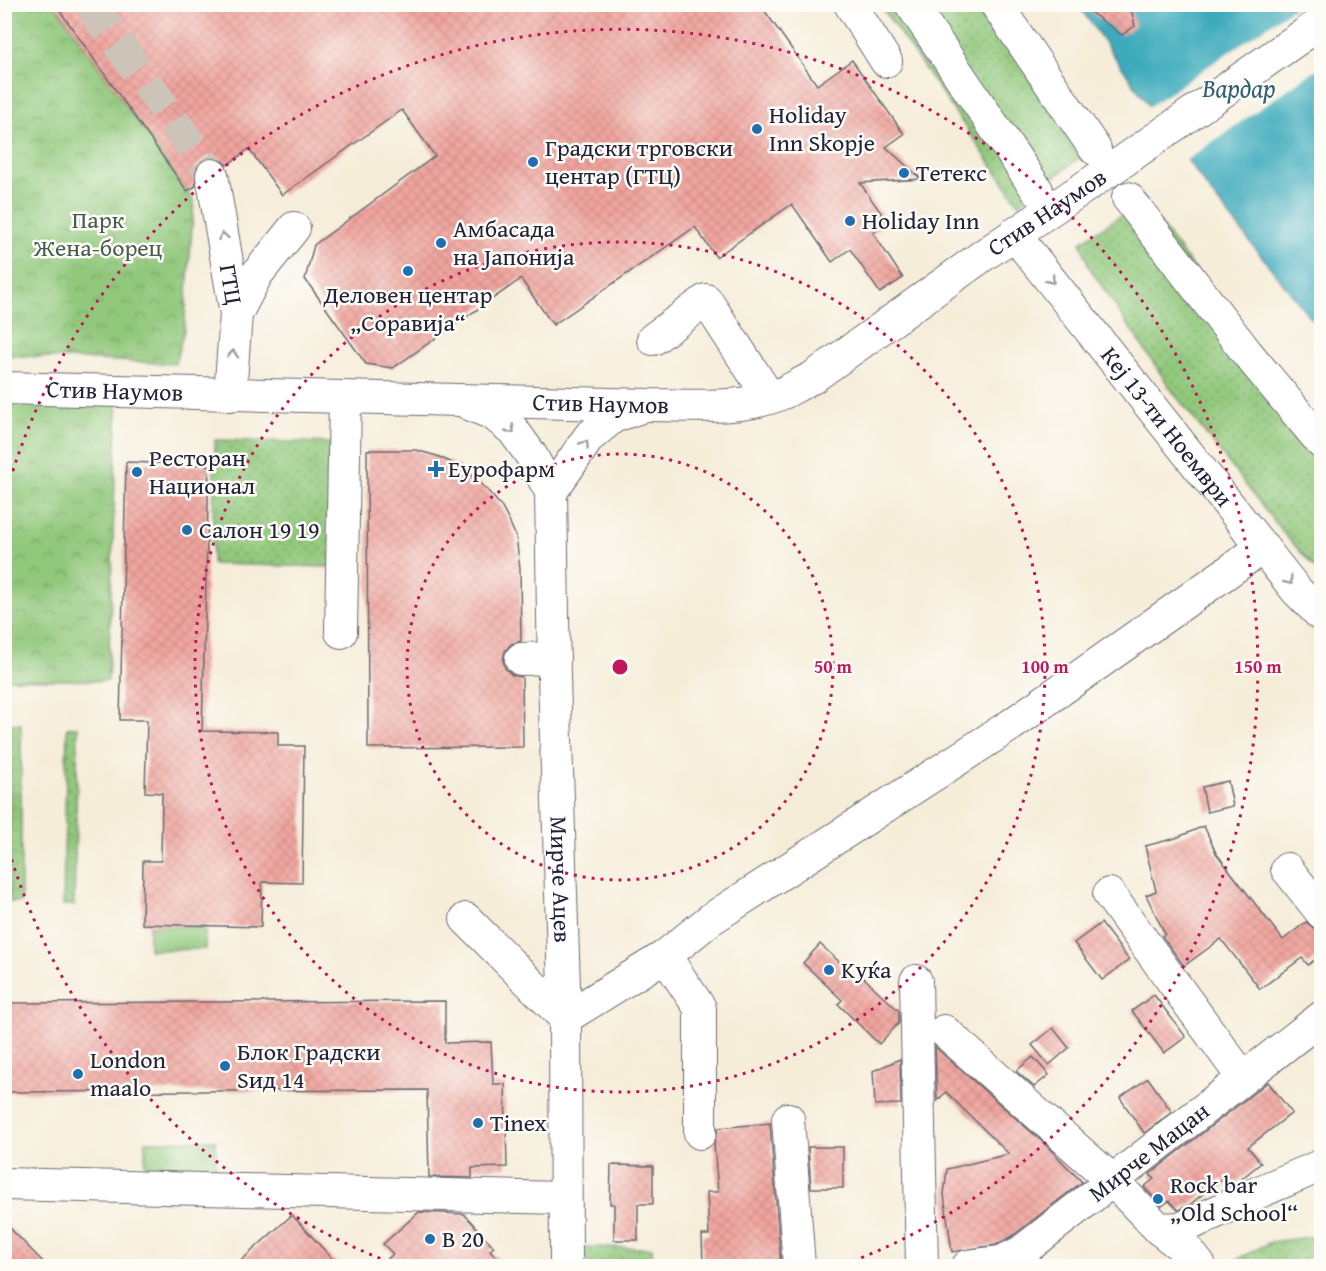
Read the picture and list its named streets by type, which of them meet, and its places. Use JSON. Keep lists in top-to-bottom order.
{
  "streets": {
    "street": [
      "Стив Наумов",
      "ГТЦ",
      "Кеј 13-ти Ноември",
      "Мирче Ацев",
      "Мирче Мацан"
    ]
  },
  "crossings": [
    ["Стив Наумов", "ГТЦ"],
    ["Стив Наумов", "Кеј 13-ти Ноември"],
    ["Стив Наумов", "Мирче Ацев"]
  ],
  "one_way": ["ГТЦ"],
  "water": ["Вардар"],
  "parks": ["Парк Жена-борец"],
  "places": {
    "other": [
      "Holiday Inn Skopje",
      "Градски трговски центар (ГТЦ)",
      "Тетекс",
      "Holiday Inn",
      "Амбасада на Јапонија",
      "Деловен центар „Соравија“",
      "Ресторан Национал",
      "Салон 19 19",
      "Kуќа",
      "Блок Градски Sид 14",
      "London maalo",
      "Tinex",
      "Rock bar „Old School“",
      "B 20"
    ],
    "health": ["Еурофарм"]
  },
  "rings": ["50 m", "100 m", "150 m"]
}
